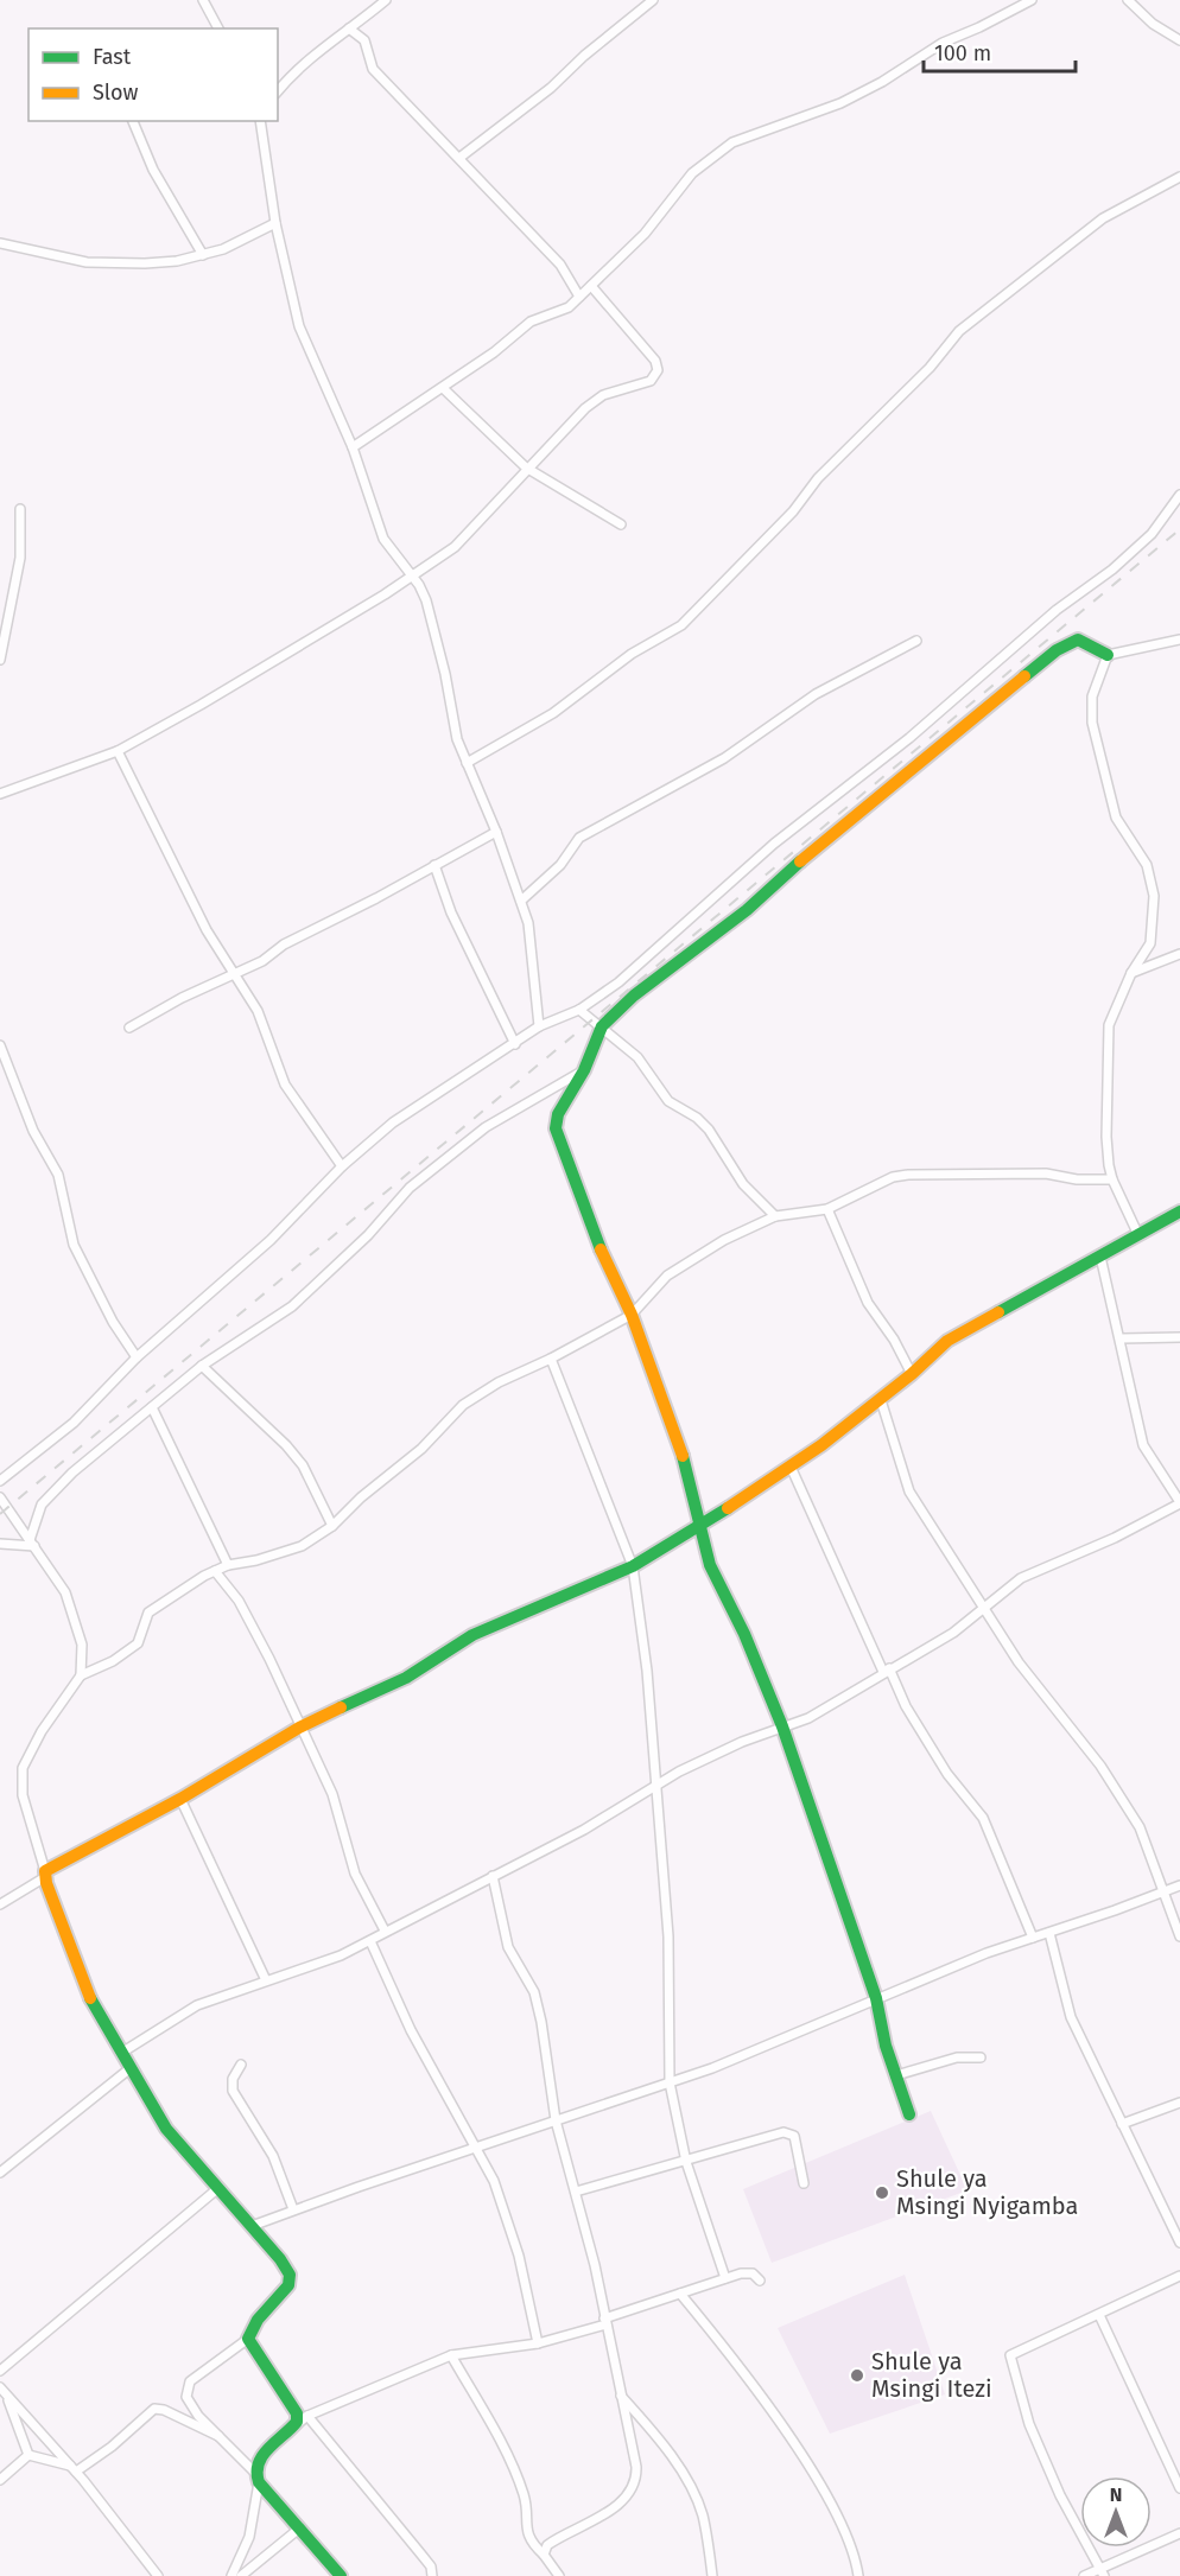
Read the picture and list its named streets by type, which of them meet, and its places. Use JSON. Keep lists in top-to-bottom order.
{
  "places": ["Shule ya Msingi Nyigamba", "Shule ya Msingi Itezi"],
  "legend": ["Fast", "Slow"],
  "scale_bar": "100 m",
  "north": "top"
}
